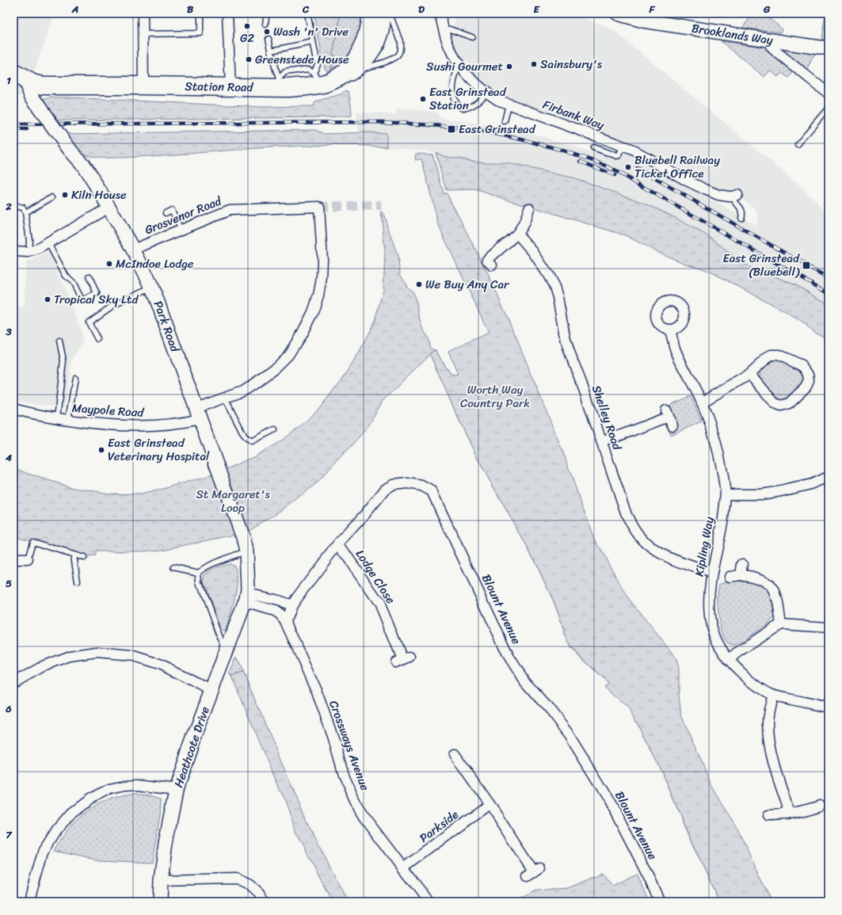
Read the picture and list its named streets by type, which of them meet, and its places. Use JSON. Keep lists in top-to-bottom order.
{
  "streets": {
    "highway": ["Station Road"],
    "street": [
      "Brooklands Way",
      "Firbank Way",
      "Grosvenor Road",
      "Park Road",
      "Maypole Road",
      "Shelley Road",
      "Kipling Way",
      "Lodge Close",
      "Blount Avenue",
      "Crossways Avenue",
      "Heathcote Drive",
      "Parkside"
    ]
  },
  "crossings": [
    ["Station Road", "Park Road"],
    ["Grosvenor Road", "Park Road"],
    ["Grosvenor Road", "Maypole Road"],
    ["Park Road", "Maypole Road"],
    ["Park Road", "Heathcote Drive"],
    ["Shelley Road", "Kipling Way"],
    ["Lodge Close", "Blount Avenue"],
    ["Blount Avenue", "Crossways Avenue"],
    ["Crossways Avenue", "Parkside"]
  ],
  "parks": ["Worth Way Country Park", "St Margaret's Loop"],
  "places": {
    "other": [
      "G2",
      "Wash 'n' Drive",
      "Greenstede House",
      "Sainsbury's",
      "Sushi Gourmet",
      "East Grinstead Station",
      "Bluebell Railway Ticket Office",
      "Kiln House",
      "McIndoe Lodge",
      "We Buy Any Car",
      "Tropical Sky Ltd",
      "East Grinstead Veterinary Hospital"
    ],
    "transit": ["East Grinstead", "East Grinstead (Bluebell)"]
  },
  "grid": {
    "columns": [
      "A",
      "B",
      "C",
      "D",
      "E",
      "F",
      "G"
    ],
    "rows": [
      "1",
      "2",
      "3",
      "4",
      "5",
      "6",
      "7"
    ]
  }
}
